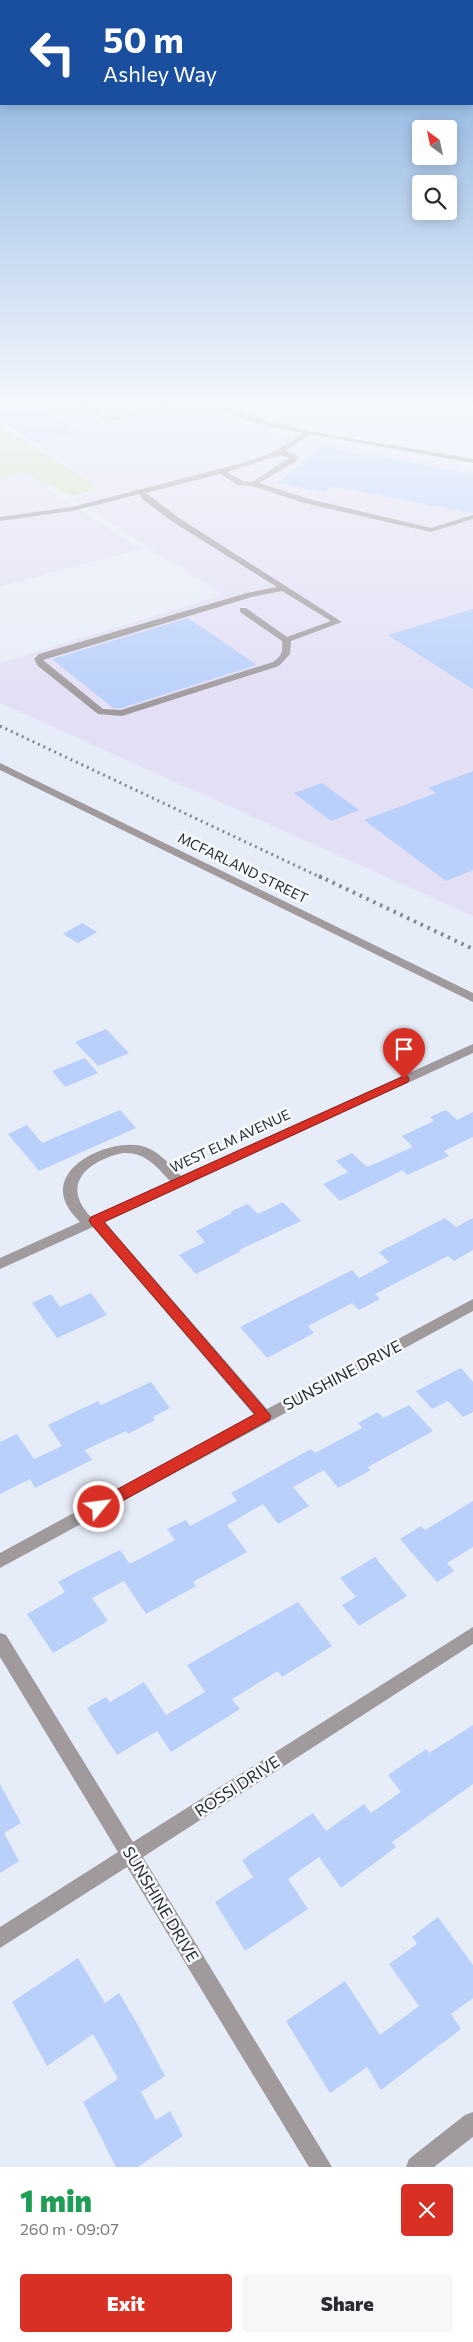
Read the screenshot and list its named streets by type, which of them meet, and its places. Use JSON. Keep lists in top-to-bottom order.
{
  "streets": {
    "street": [
      "MCFARLAND STREET",
      "WEST ELM AVENUE",
      "SUNSHINE DRIVE",
      "ROSSI DRIVE"
    ]
  },
  "crossings": [
    ["SUNSHINE DRIVE", "ROSSI DRIVE"]
  ],
  "north": "top left",
  "page": {
    "turn": ["50 m", "Ashley Way"],
    "heading": ["1 min", "260 m · 09:07"],
    "buttons": ["Exit", "Share"]
  }
}
